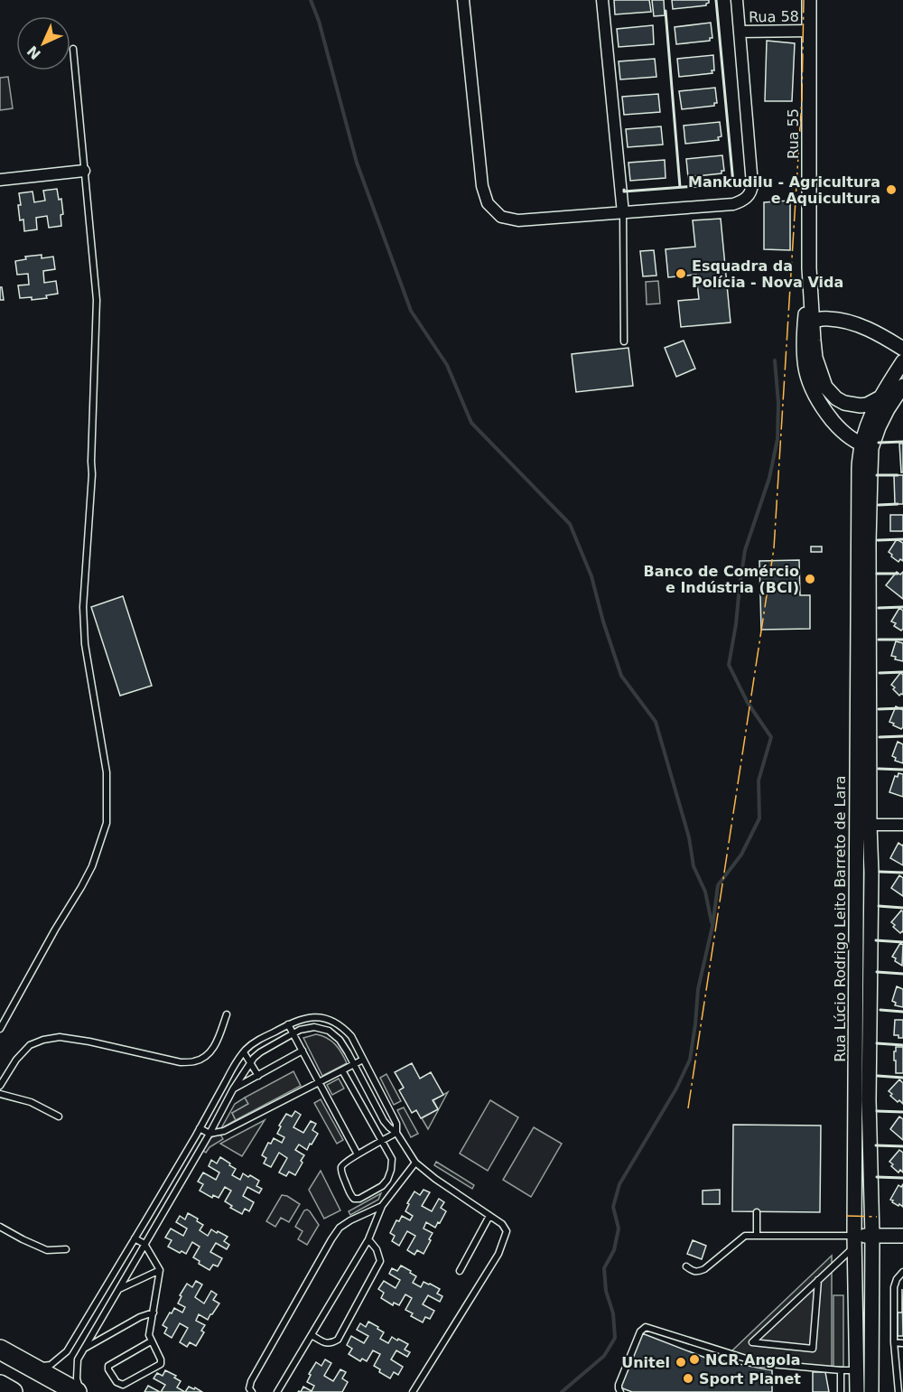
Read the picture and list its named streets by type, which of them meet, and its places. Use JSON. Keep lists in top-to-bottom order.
{
  "streets": {
    "street": ["Rua 58", "Rua 55", "Rua Lúcio Rodrigo Leito Barreto de Lara"]
  },
  "crossings": [
    ["Rua 58", "Rua 55"]
  ],
  "places": [
    "Mankudilu - Agricultura e Aquicultura",
    "Esquadra da Polícia - Nova Vida",
    "Banco de Comércio e Indústria (BCI)",
    "NCR Angola",
    "Unitel",
    "Sport Planet"
  ],
  "north": "bottom left"
}
